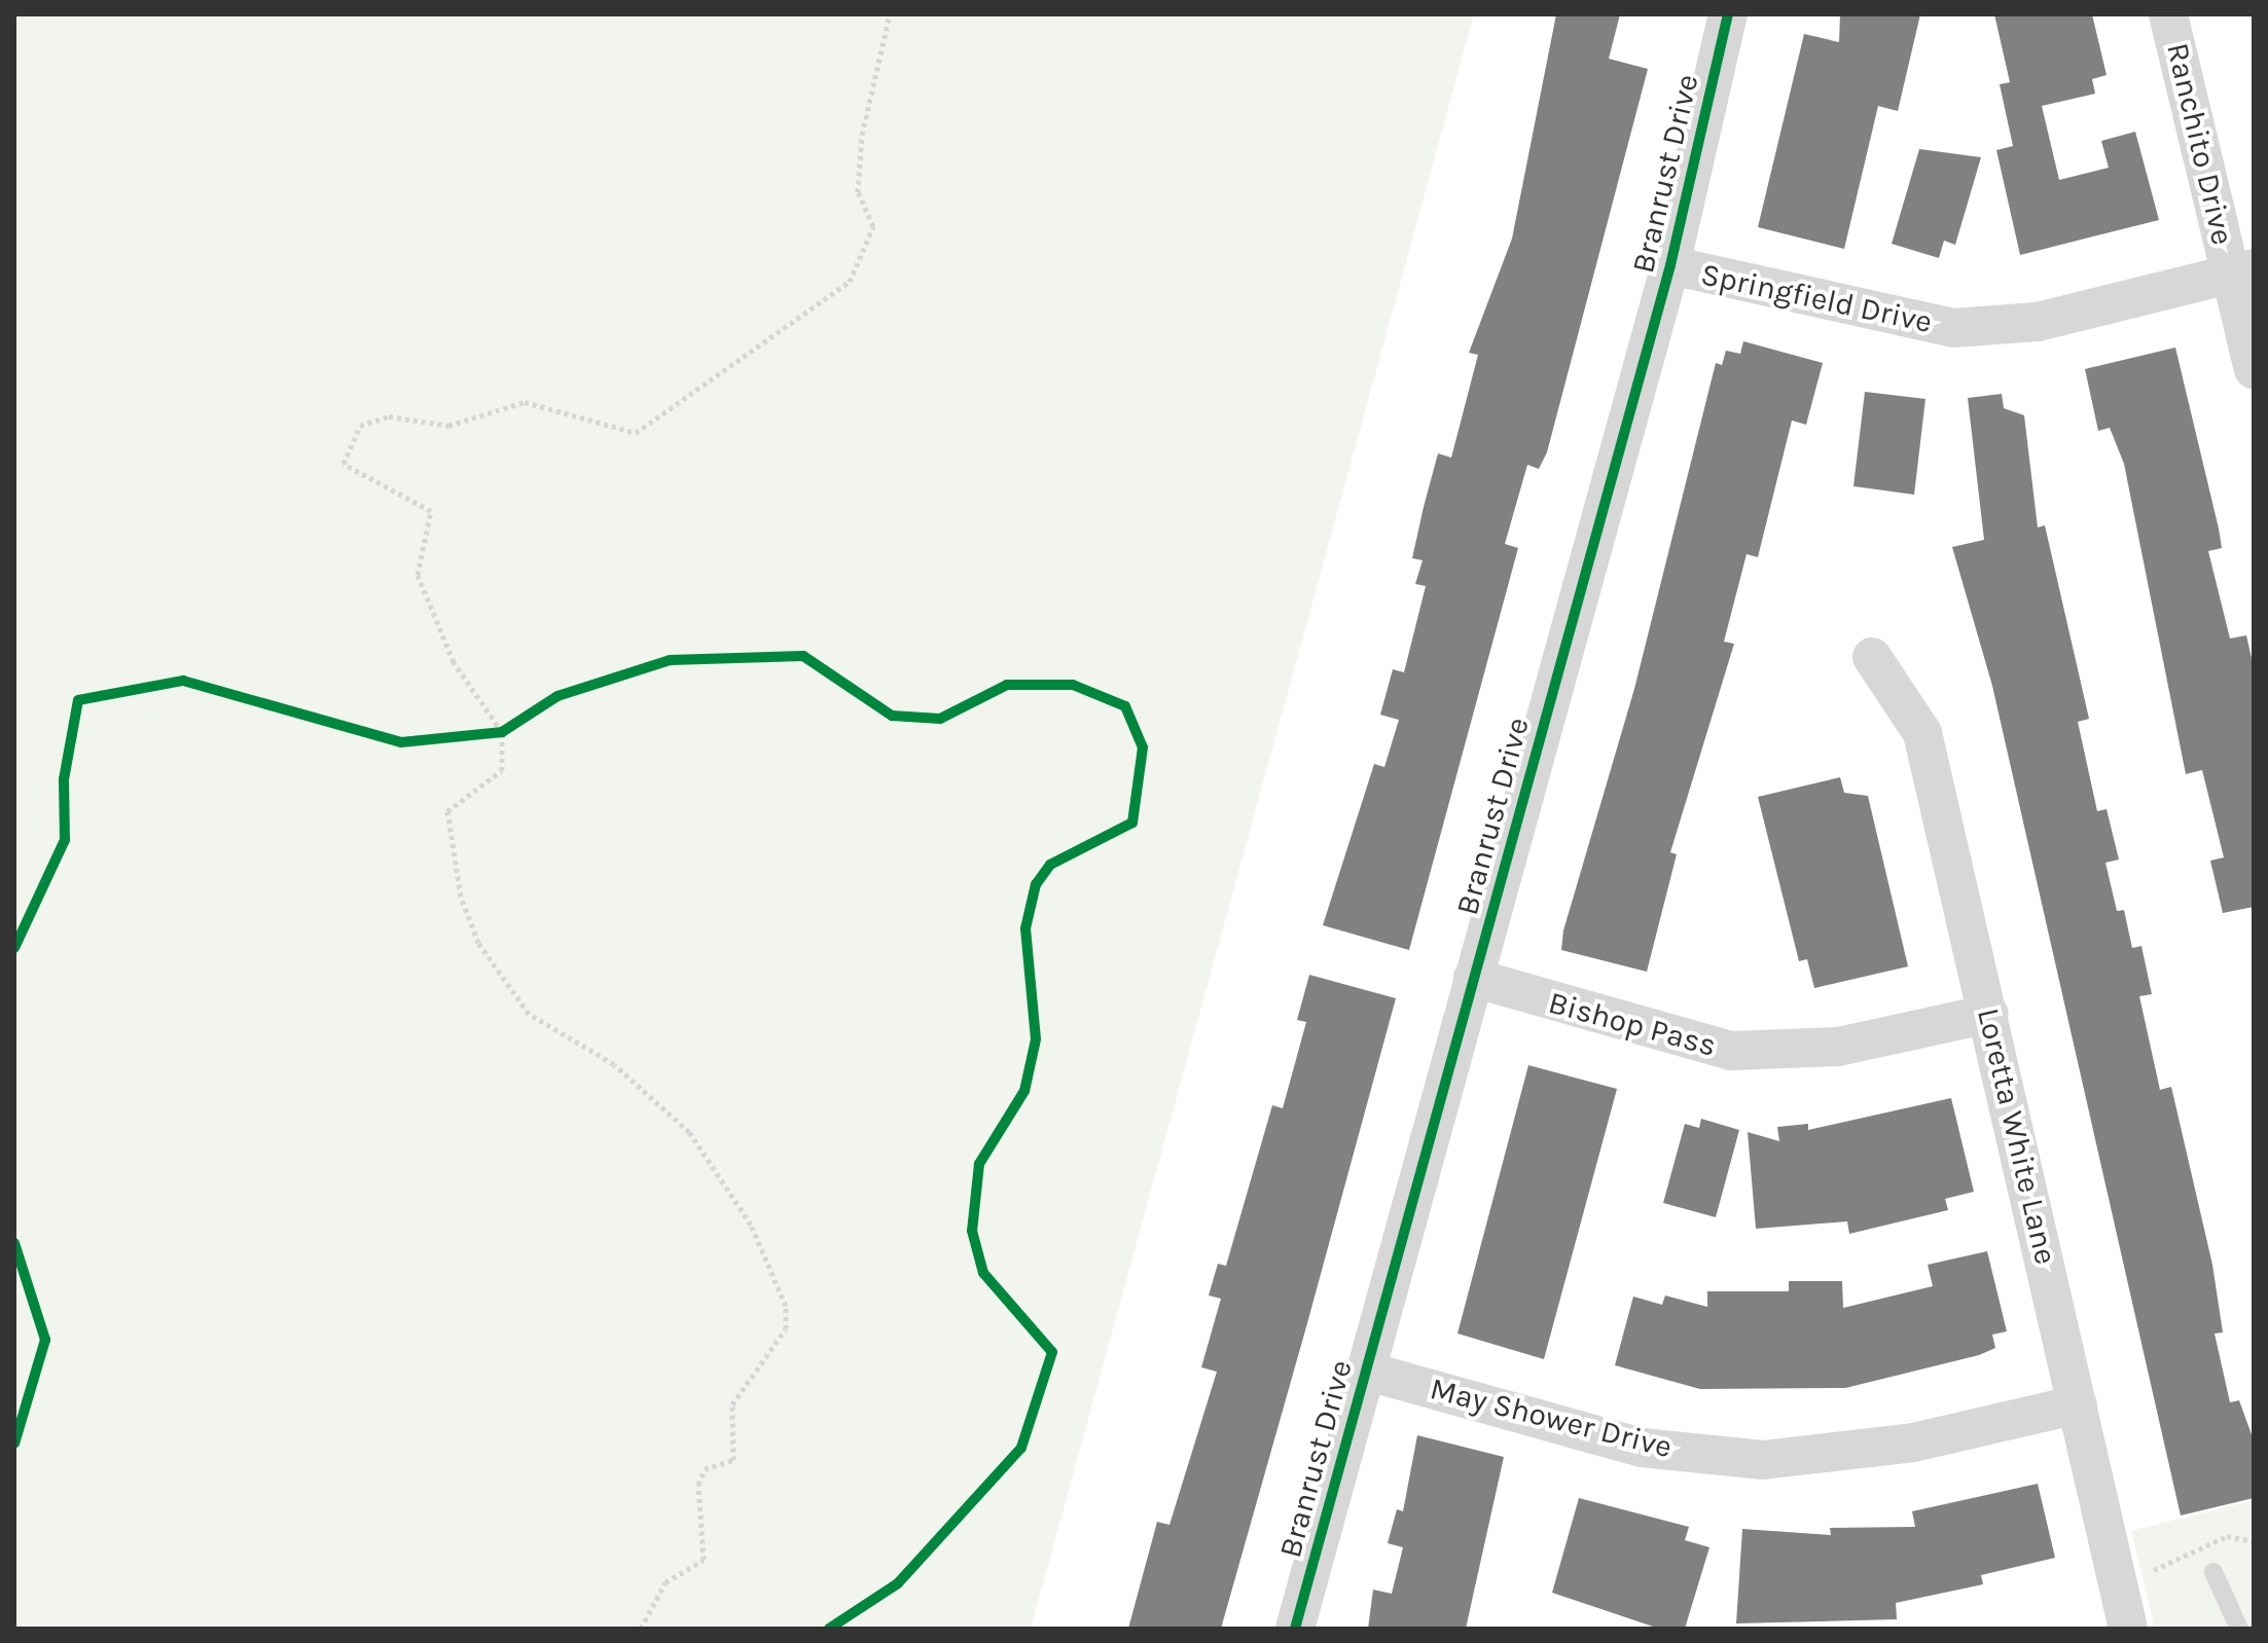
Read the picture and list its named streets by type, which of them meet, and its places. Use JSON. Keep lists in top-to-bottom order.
{
  "streets": {
    "street": [
      "Ranchito Drive",
      "Branrust Drive",
      "Springfield Drive",
      "Bishop Pass",
      "Loretta White Lane",
      "May Shower Drive"
    ]
  },
  "crossings": [
    ["Ranchito Drive", "Springfield Drive"],
    ["Branrust Drive", "Springfield Drive"],
    ["Branrust Drive", "Bishop Pass"],
    ["Branrust Drive", "May Shower Drive"],
    ["Bishop Pass", "Loretta White Lane"],
    ["Loretta White Lane", "May Shower Drive"]
  ]
}
